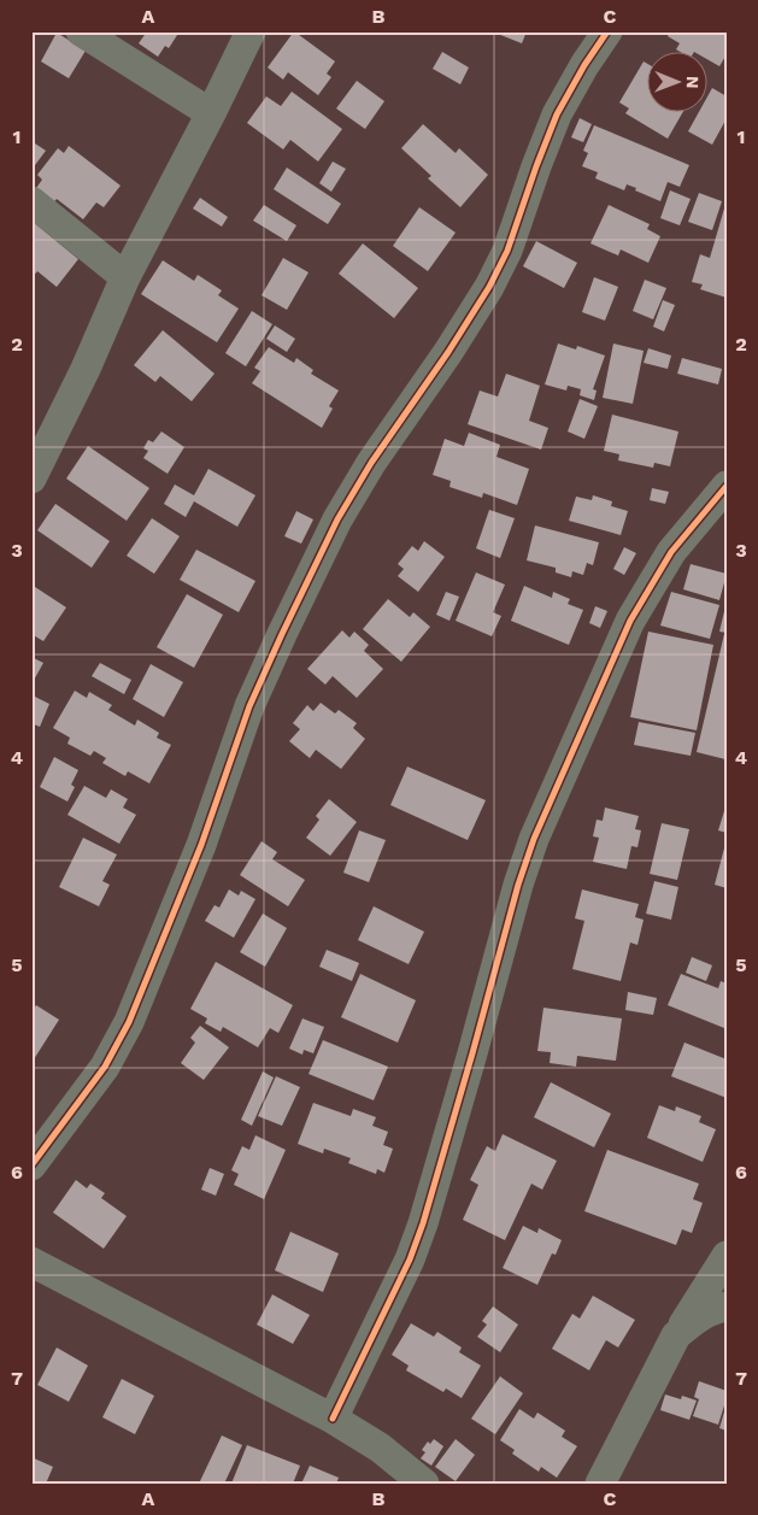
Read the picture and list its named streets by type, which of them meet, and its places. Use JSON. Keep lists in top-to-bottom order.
{
  "north": "right",
  "grid": {
    "columns": ["A", "B", "C"],
    "rows": [
      "1",
      "2",
      "3",
      "4",
      "5",
      "6",
      "7"
    ]
  }
}
